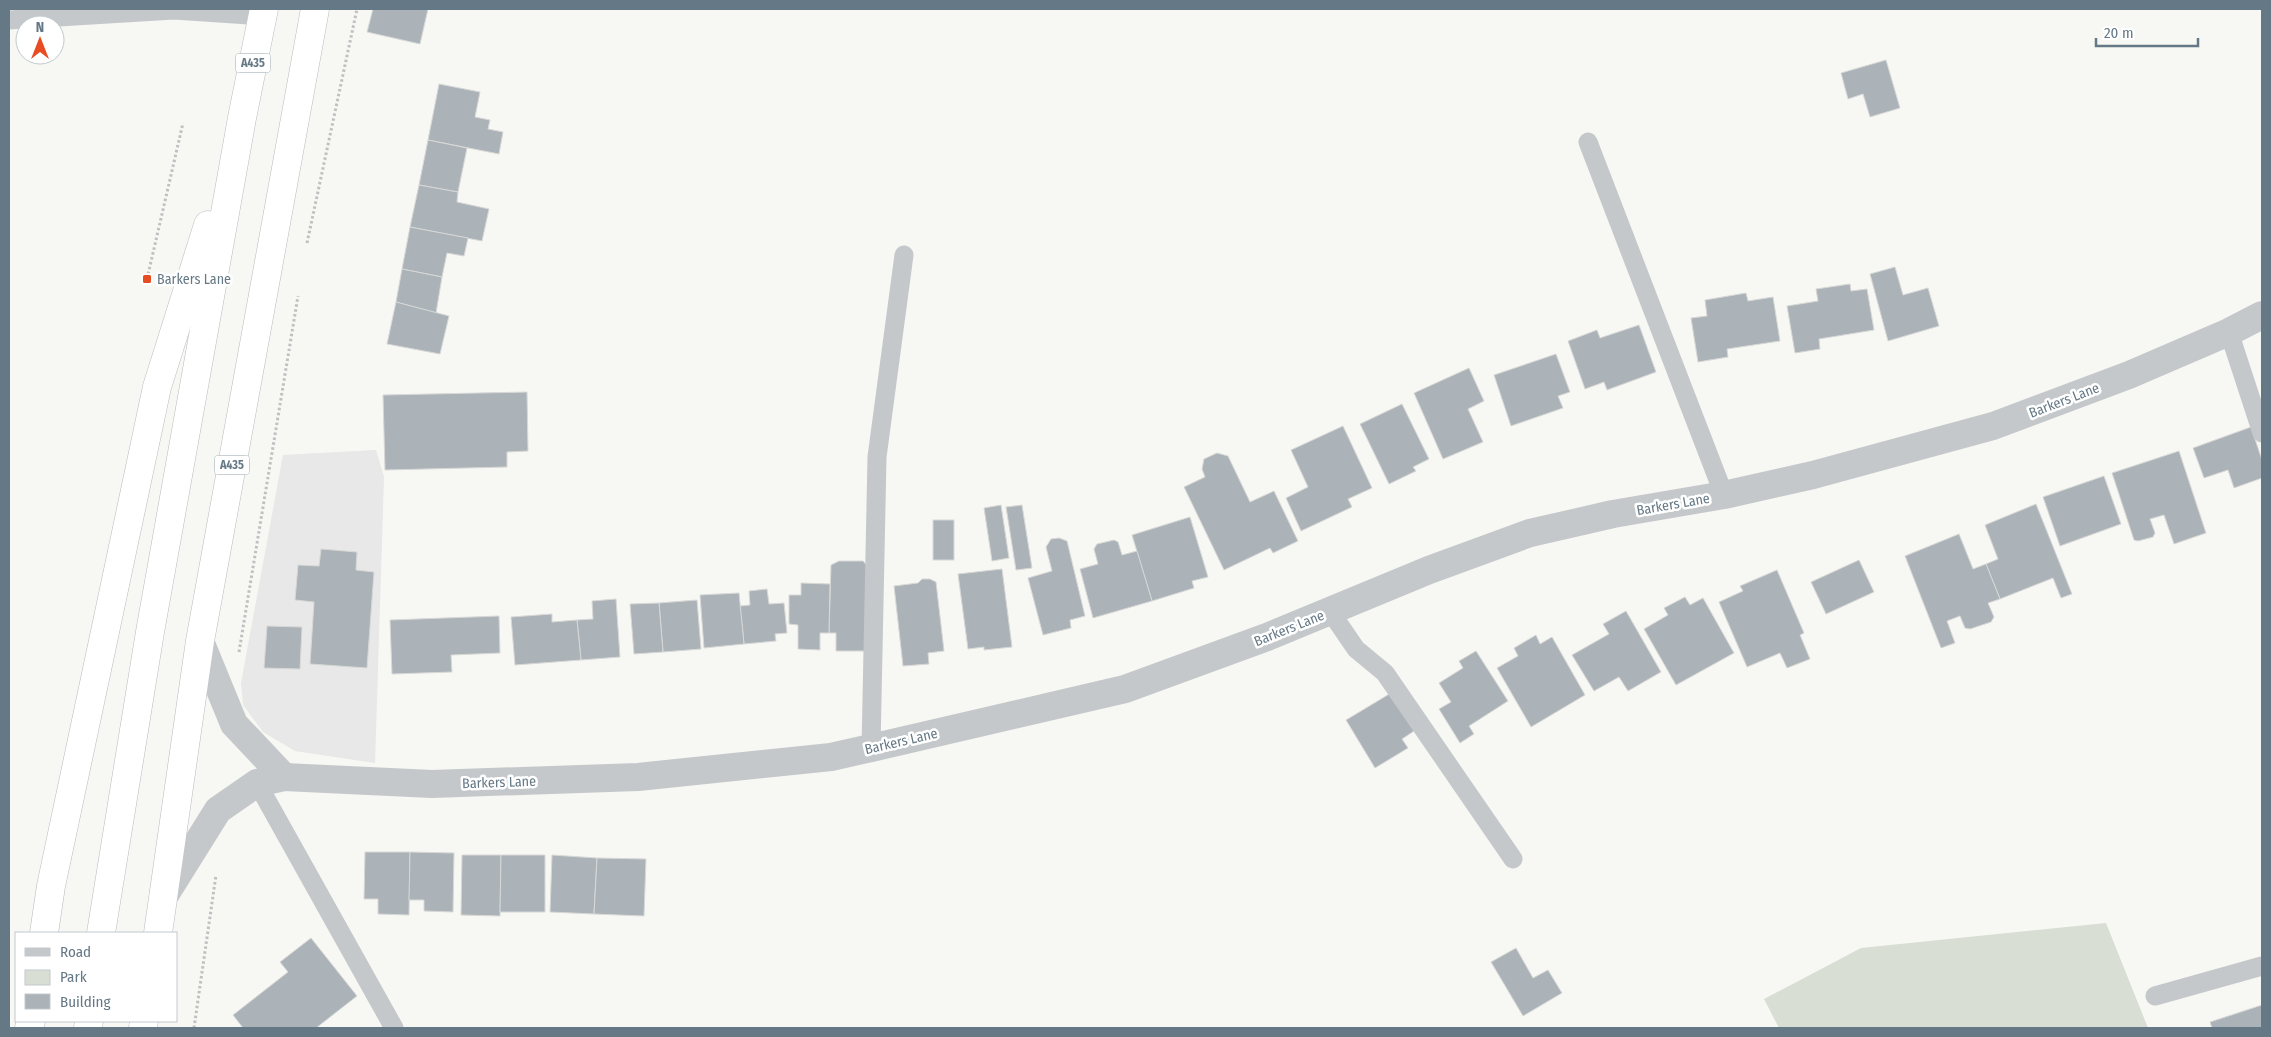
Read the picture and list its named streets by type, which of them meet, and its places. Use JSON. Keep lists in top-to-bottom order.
{
  "streets": {
    "highway": ["A435"],
    "street": ["Barkers Lane"]
  },
  "crossings": [
    ["A435", "Barkers Lane"]
  ],
  "places": {
    "transit": ["Barkers Lane"]
  },
  "legend": ["Road", "Park", "Building"],
  "scale_bar": "20 m",
  "north": "top"
}
